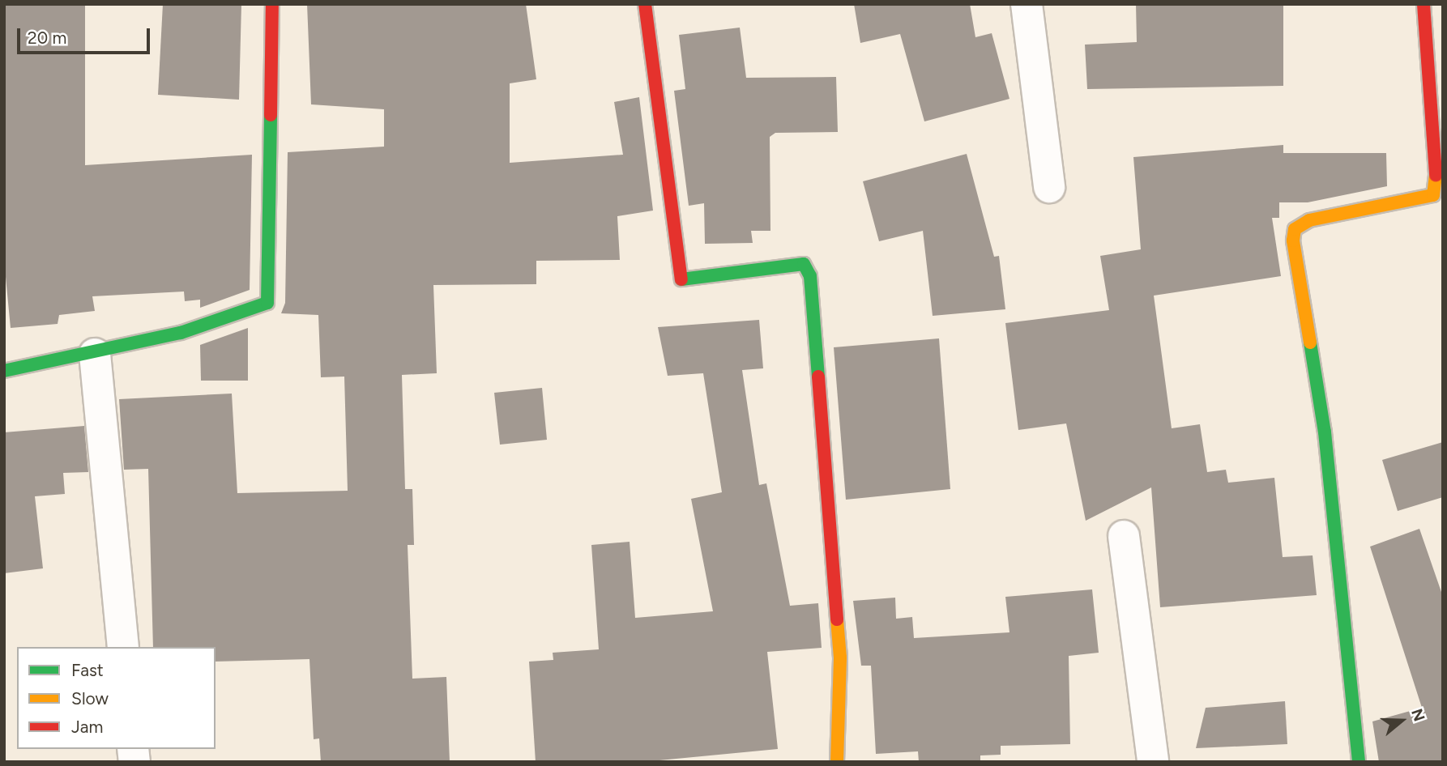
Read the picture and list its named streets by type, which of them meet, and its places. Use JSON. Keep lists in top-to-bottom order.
{
  "legend": ["Fast", "Slow", "Jam"],
  "scale_bar": "20 m",
  "north": "right"
}
